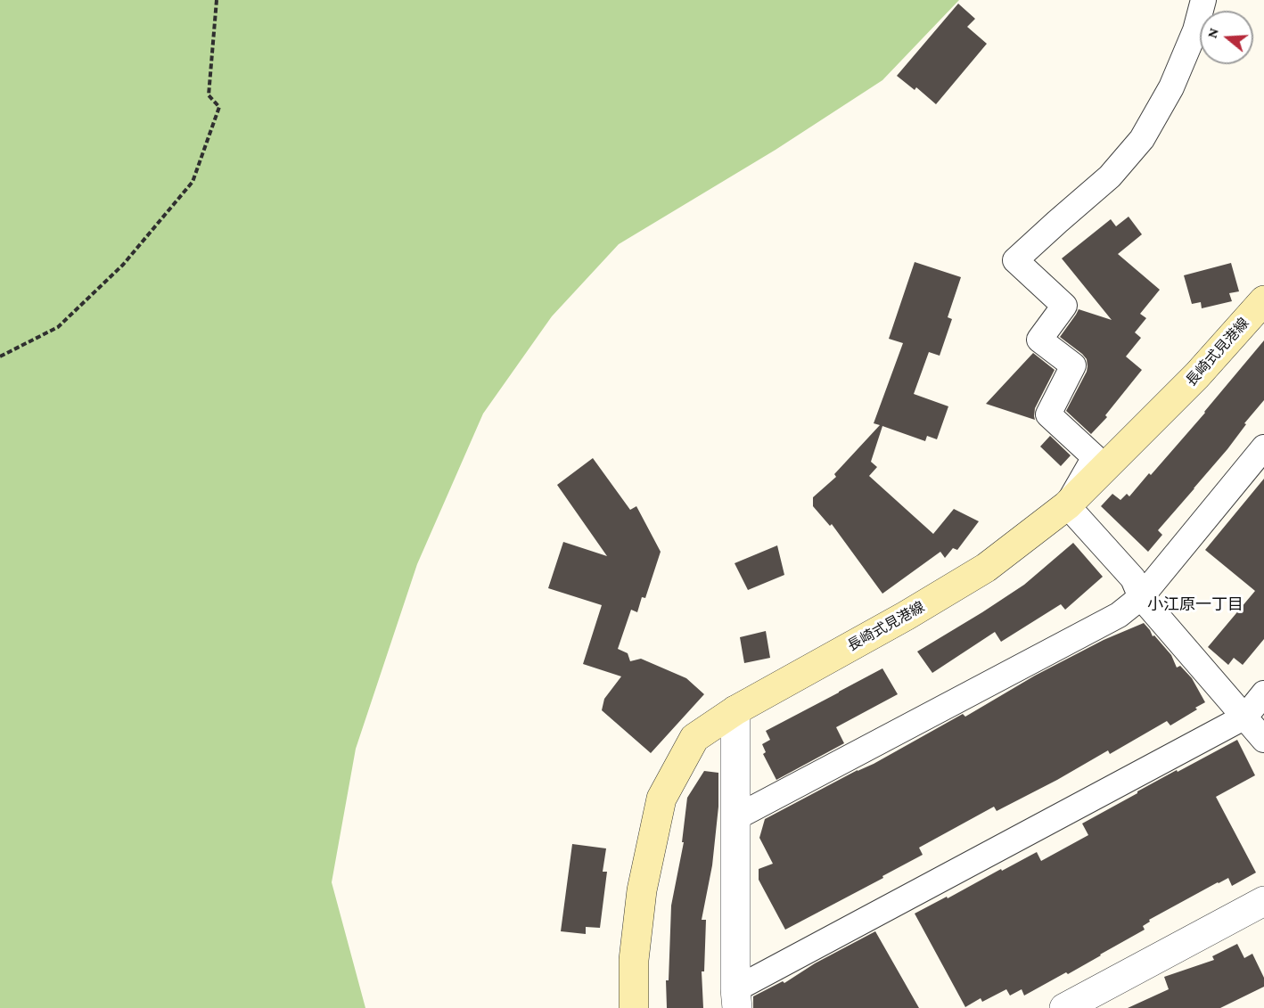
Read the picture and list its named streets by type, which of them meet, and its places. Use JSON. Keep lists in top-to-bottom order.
{
  "streets": {
    "main road": ["長崎式見港線"]
  },
  "districts": ["小江原一丁目"],
  "north": "left"
}
